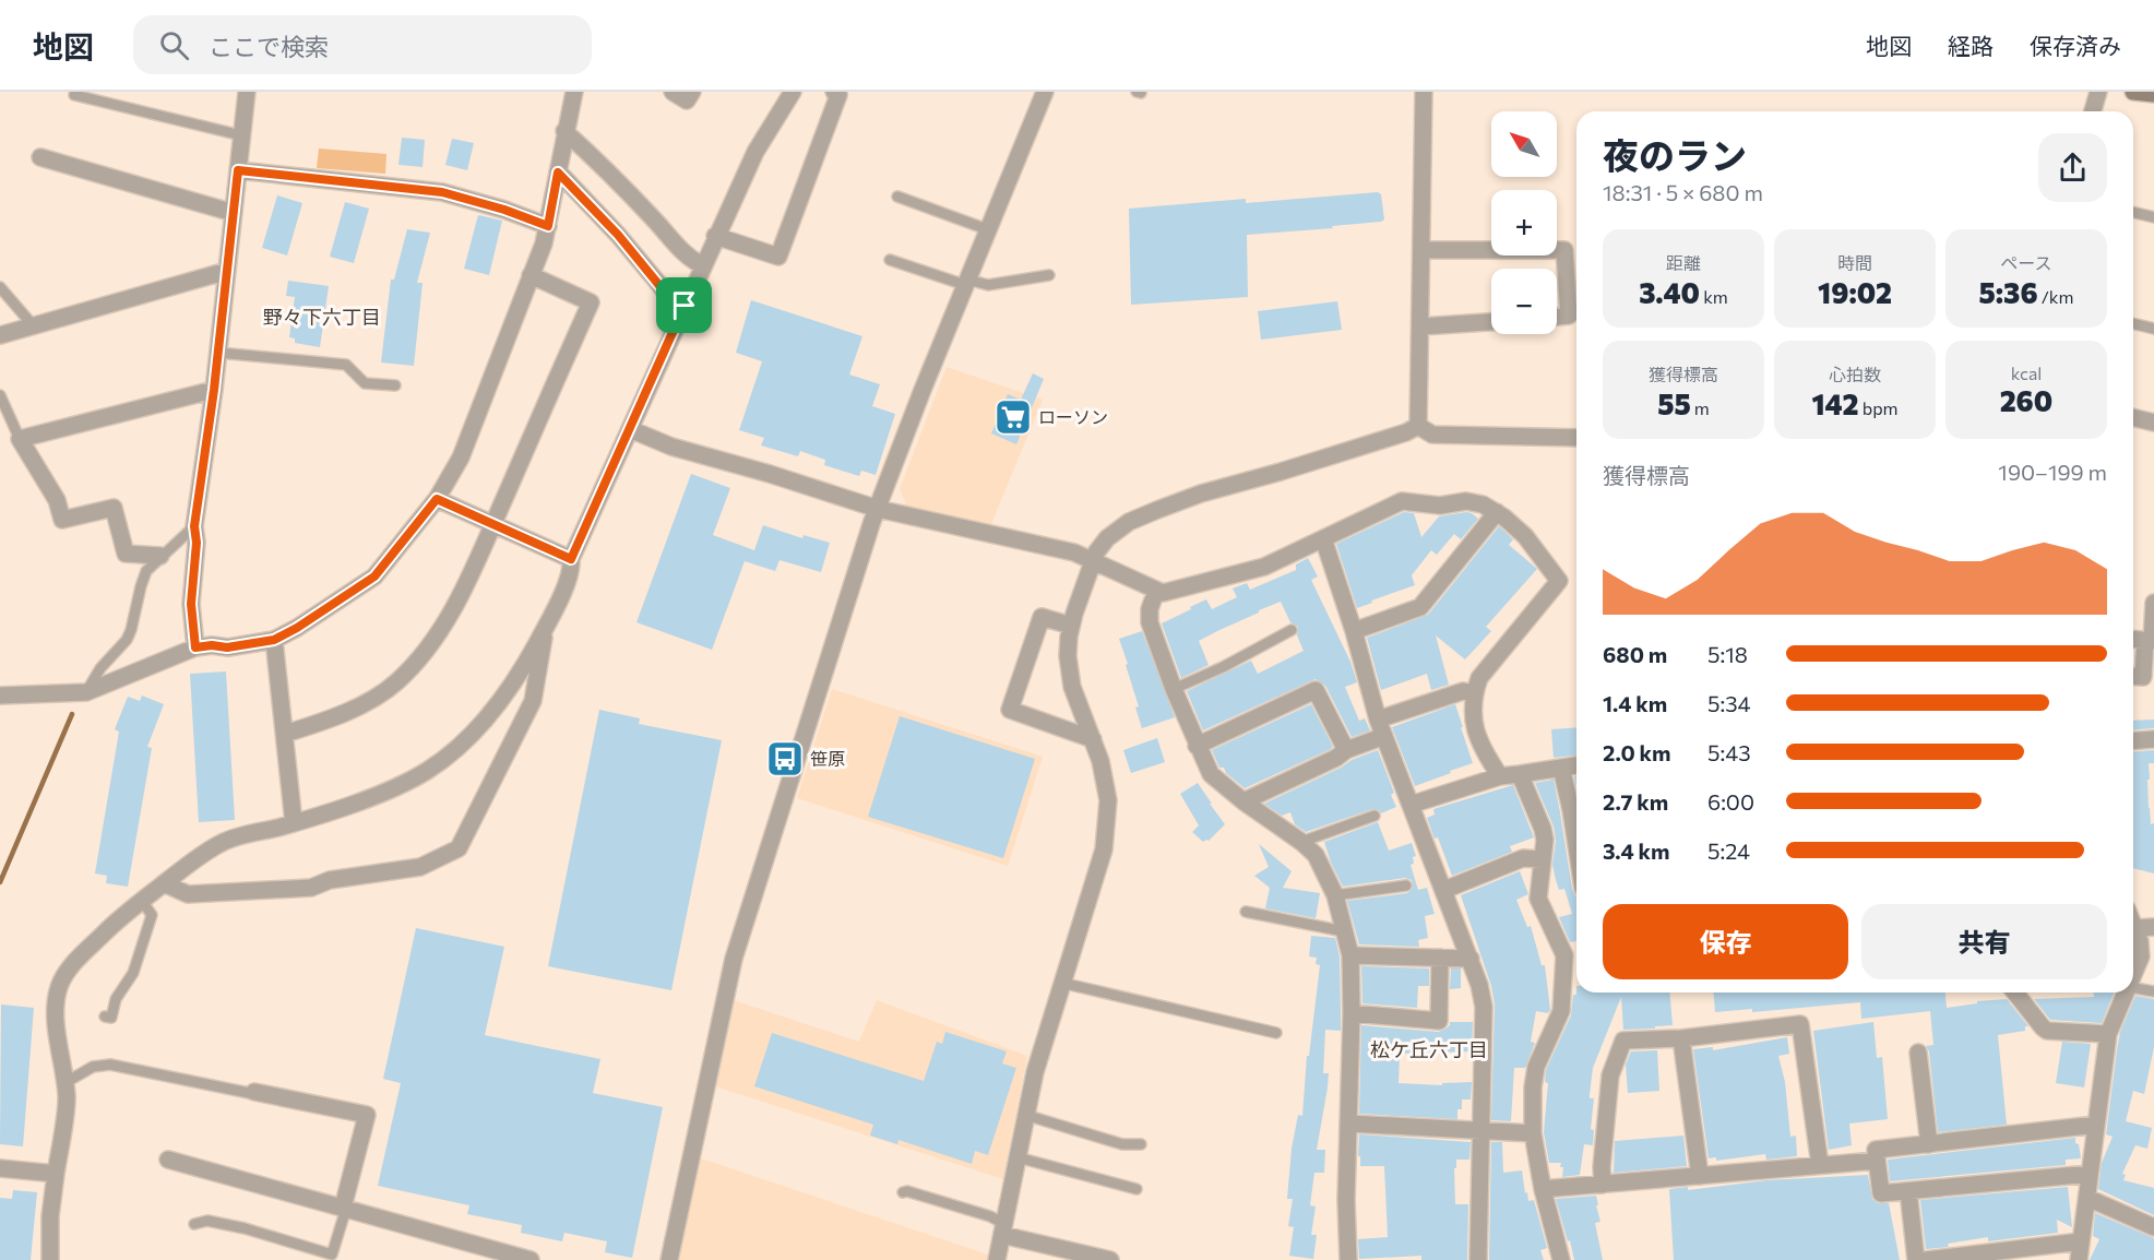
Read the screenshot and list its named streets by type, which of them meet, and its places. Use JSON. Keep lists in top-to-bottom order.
{
  "districts": ["野々下六丁目", "松ケ丘六丁目"],
  "places": {
    "supermarket": ["ローソン"],
    "bus stop": ["笹原"]
  },
  "north": "top left",
  "page": {
    "header": "地図",
    "search": "ここで検索",
    "nav": ["地図", "経路", "保存済み"],
    "map_buttons": ["+", "−"],
    "heading": ["夜のラン", "18:31 · 5 × 680 m"],
    "stats": [
      ["距離", "3.40 km"],
      ["時間", "19:02"],
      ["ペース", "5:36 /km"],
      ["獲得標高", "55 m"],
      ["心拍数", "142 bpm"],
      ["kcal", "260"]
    ],
    "chart": ["獲得標高", "190–199 m"],
    "list": [
      {
        "name": "680 m",
        "note": "5:18"
      },
      {
        "name": "1.4 km",
        "note": "5:34"
      },
      {
        "name": "2.0 km",
        "note": "5:43"
      },
      {
        "name": "2.7 km",
        "note": "6:00"
      },
      {
        "name": "3.4 km",
        "note": "5:24"
      }
    ],
    "buttons": ["保存", "共有"]
  }
}
